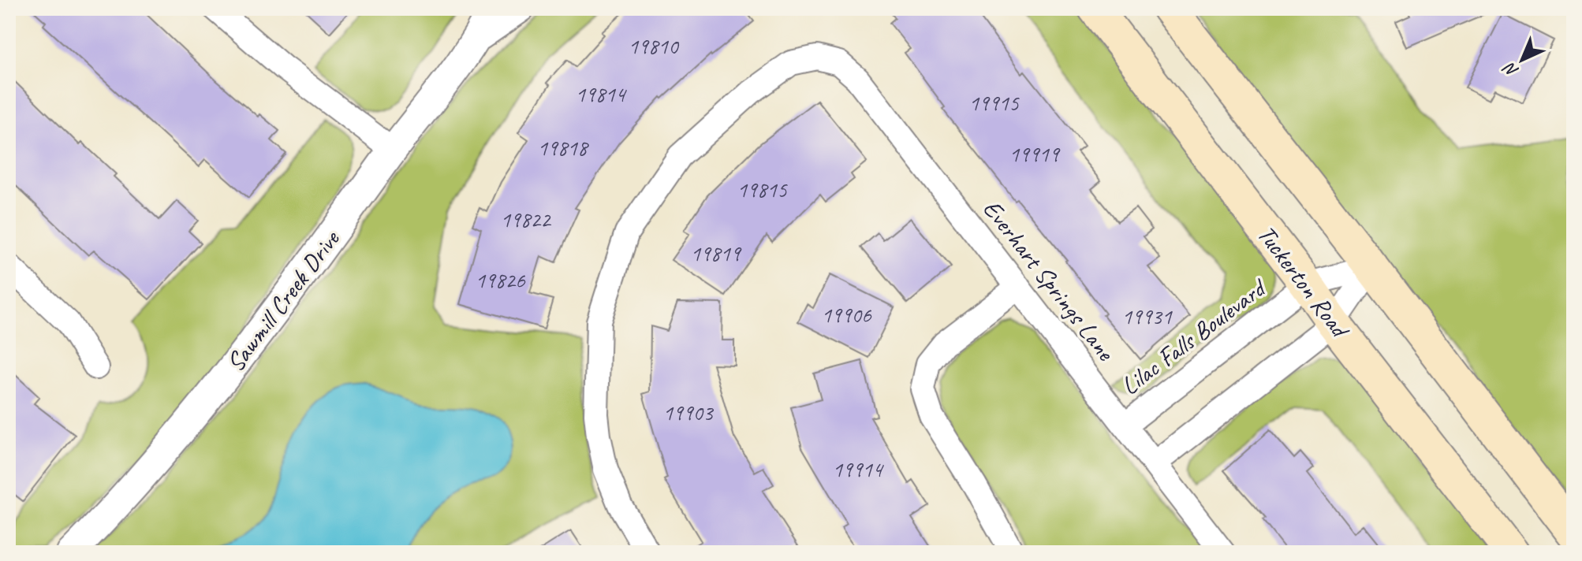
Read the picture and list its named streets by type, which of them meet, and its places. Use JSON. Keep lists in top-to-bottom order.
{
  "streets": {
    "main road": ["Tuckerton Road"],
    "street": ["Everhart Springs Lane", "Sawmill Creek Drive", "Lilac Falls Boulevard"]
  },
  "crossings": [
    ["Everhart Springs Lane", "Lilac Falls Boulevard"],
    ["Tuckerton Road", "Lilac Falls Boulevard"]
  ],
  "house_numbers": [
    "19810",
    "19814",
    "19915",
    "19818",
    "19919",
    "19815",
    "19822",
    "19819",
    "19826",
    "19906",
    "19931",
    "19903",
    "19914"
  ],
  "north": "bottom left"
}
